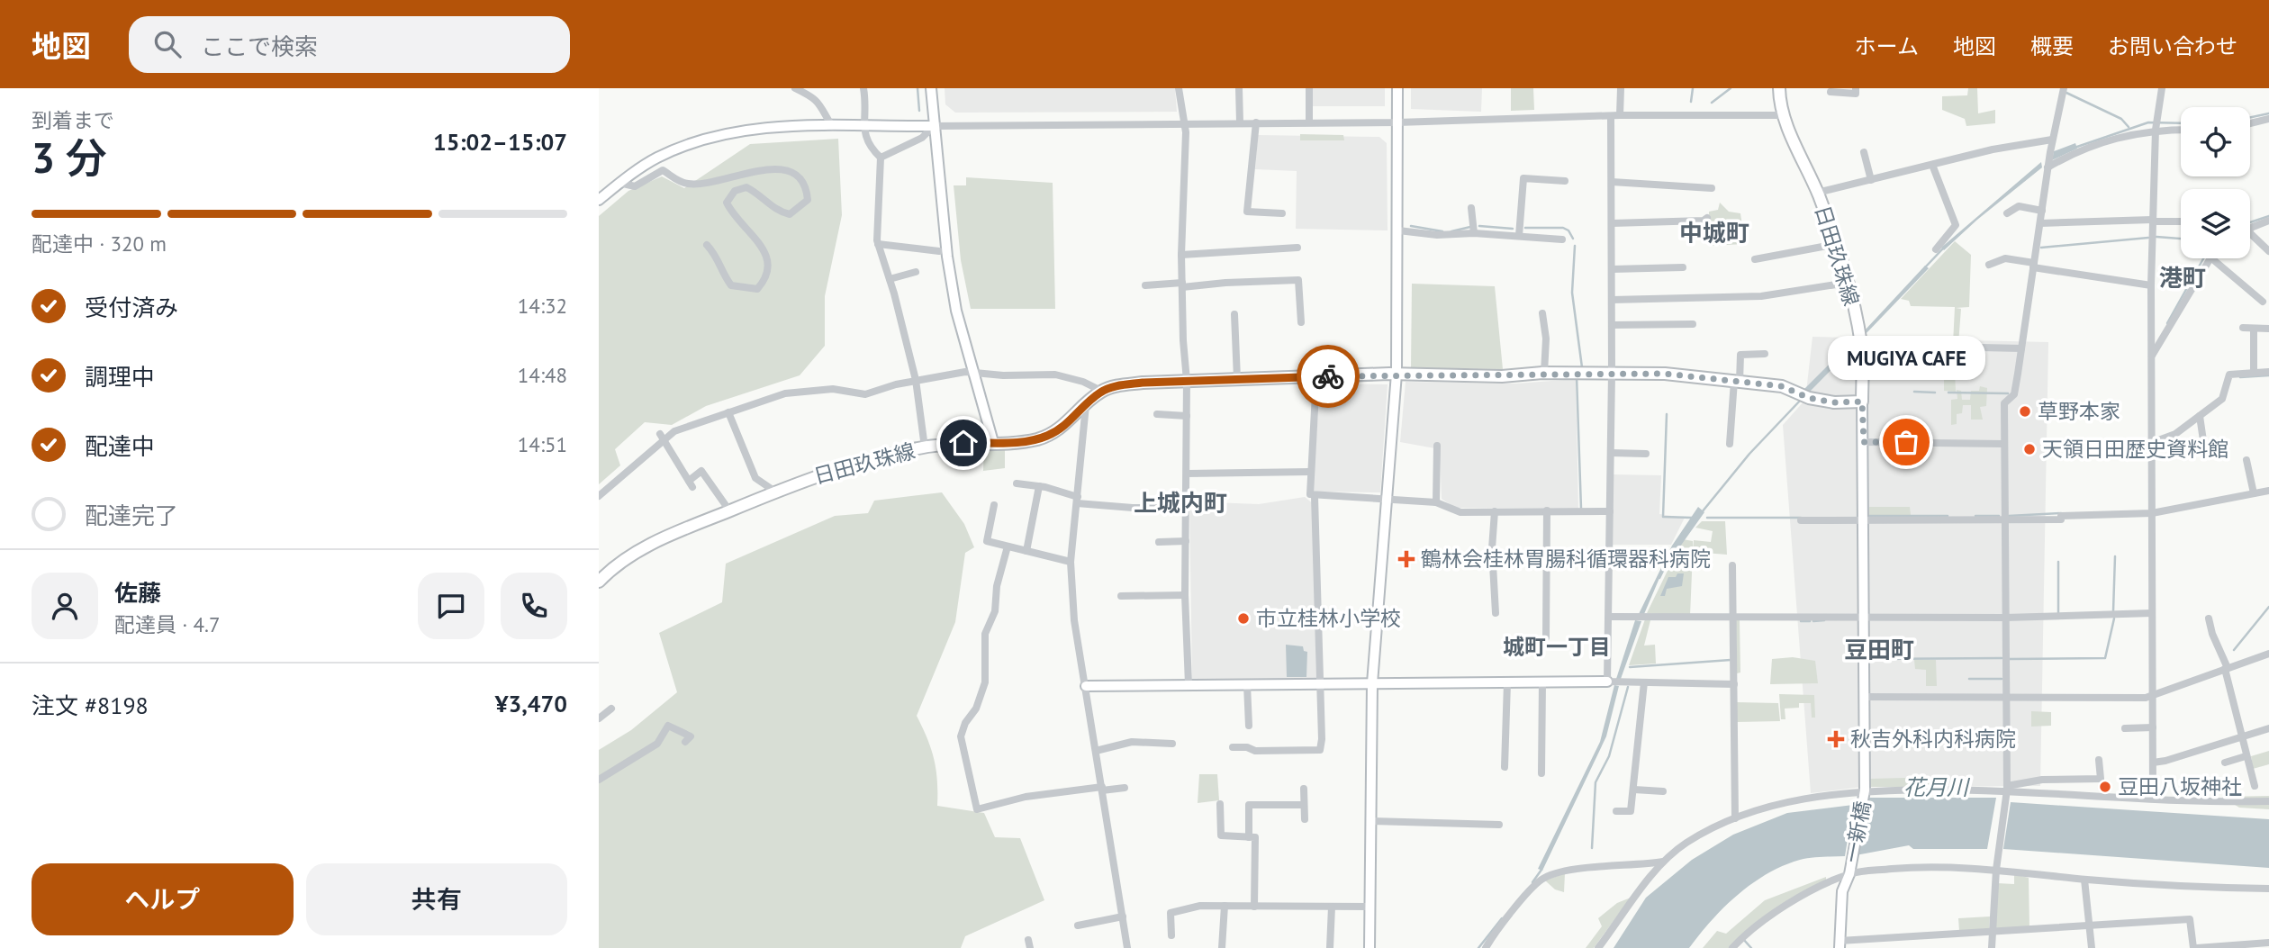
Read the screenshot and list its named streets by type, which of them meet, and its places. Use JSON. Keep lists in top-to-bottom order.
{
  "streets": {
    "main road": ["日田玖珠線"],
    "street": ["一新橋"]
  },
  "crossings": [
    ["日田玖珠線", "一新橋"]
  ],
  "districts": [
    "中城町",
    "港町",
    "上城内町",
    "城町一丁目",
    "豆田町"
  ],
  "water": ["花月川"],
  "places": {
    "other": [
      "草野本家",
      "MUGIYA CAFE",
      "天領日田歴史資料館",
      "市立桂林小学校",
      "豆田八坂神社"
    ],
    "health": ["鶴林会桂林胃腸科循環器科病院", "秋吉外科内科病院"]
  },
  "page": {
    "header": "地図",
    "search": "ここで検索",
    "nav": [
      "ホーム",
      "地図",
      "概要",
      "お問い合わせ"
    ],
    "heading": ["3 分", "到着まで", "15:02–15:07"],
    "panel": [
      "佐藤",
      "配達員 · 4.7",
      "注文 #8198",
      "¥3,470"
    ],
    "bar": "配達中 · 320 m",
    "list": [
      ["受付済み", "14:32"],
      ["調理中", "14:48"],
      ["配達中", "14:51"],
      "配達完了"
    ],
    "bubble": "MUGIYA CAFE",
    "buttons": ["ヘルプ", "共有"]
  }
}
